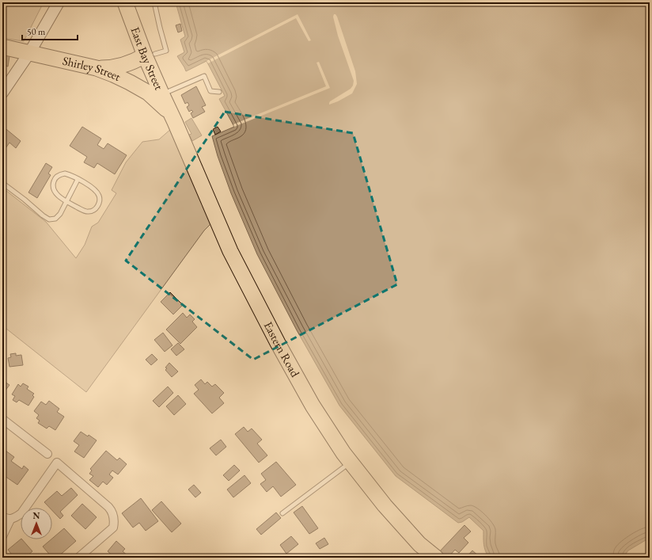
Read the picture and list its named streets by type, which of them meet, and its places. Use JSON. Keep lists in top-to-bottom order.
{
  "streets": {
    "highway": ["East Bay Street", "Shirley Street", "Eastern Road"]
  },
  "crossings": [
    ["East Bay Street", "Shirley Street"],
    ["East Bay Street", "Eastern Road"],
    ["Shirley Street", "Eastern Road"]
  ],
  "scale_bar": "50 m",
  "north": "top"
}
